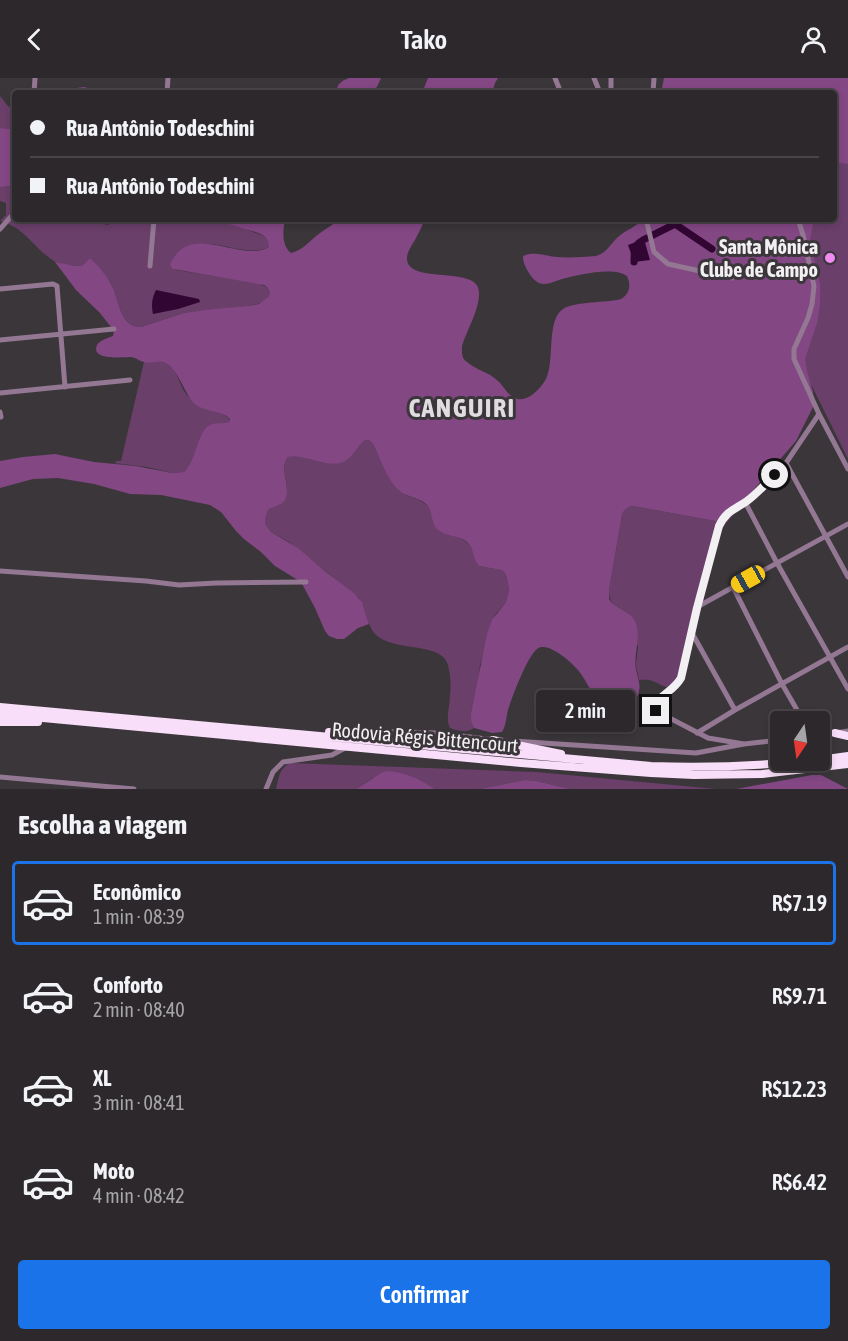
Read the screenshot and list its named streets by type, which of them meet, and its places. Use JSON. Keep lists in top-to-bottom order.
{
  "streets": {
    "highway": ["Rodovia Régis Bittencourt"]
  },
  "districts": ["CANGUIRI"],
  "places": ["Santa Mônica Clube de Campo"],
  "north": "bottom",
  "page": {
    "header": "Tako",
    "banner": ["Rua Antônio Todeschini", "Rua Antônio Todeschini"],
    "bubble": "2 min",
    "heading": "Escolha a viagem",
    "list": [
      {
        "name": "Econômico",
        "note": "1 min · 08:39",
        "value": "R$7.19"
      },
      {
        "name": "Conforto",
        "note": "2 min · 08:40",
        "value": "R$9.71"
      },
      {
        "name": "XL",
        "note": "3 min · 08:41",
        "value": "R$12.23"
      },
      {
        "name": "Moto",
        "note": "4 min · 08:42",
        "value": "R$6.42"
      }
    ],
    "buttons": "Confirmar"
  }
}
